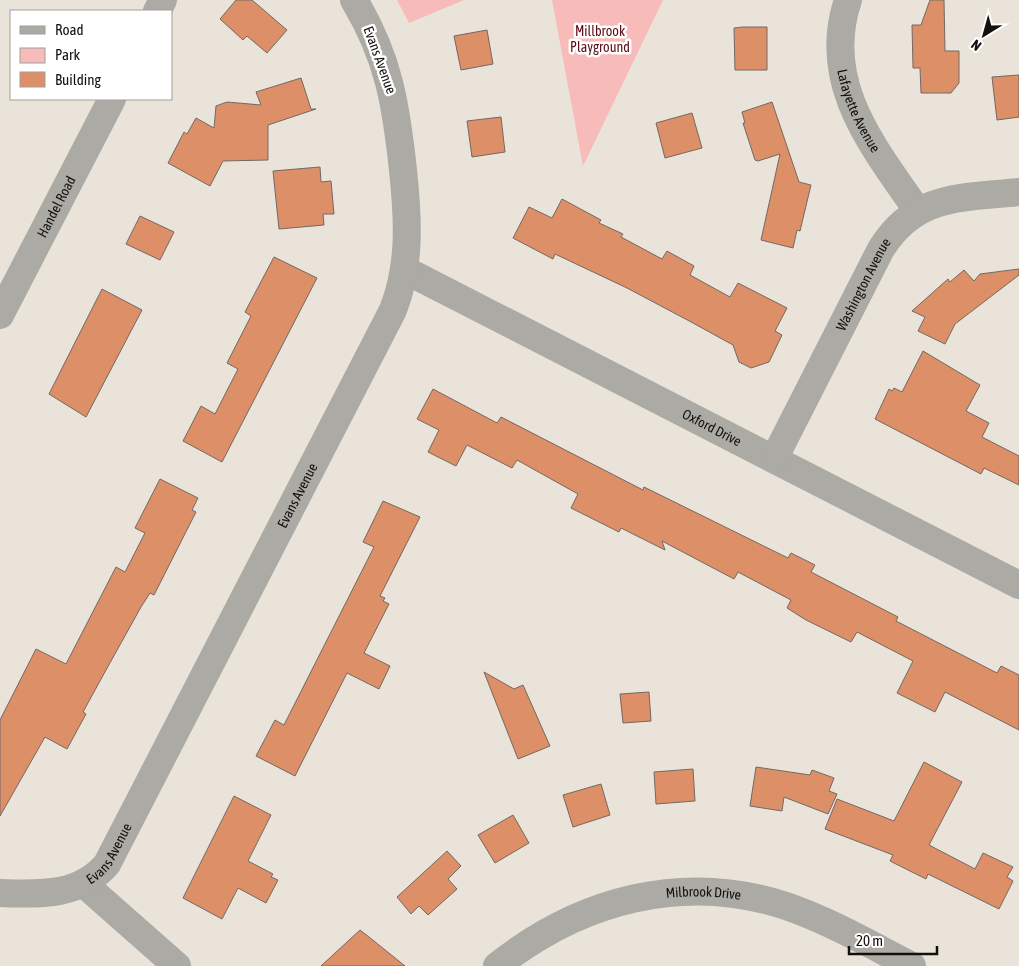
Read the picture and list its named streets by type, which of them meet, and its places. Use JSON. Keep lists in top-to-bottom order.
{
  "streets": {
    "street": [
      "Evans Avenue",
      "Lafayette Avenue",
      "Handel Road",
      "Washington Avenue",
      "Oxford Drive",
      "Milbrook Drive"
    ]
  },
  "crossings": [
    ["Evans Avenue", "Oxford Drive"],
    ["Lafayette Avenue", "Washington Avenue"],
    ["Washington Avenue", "Oxford Drive"]
  ],
  "parks": ["Millbrook Playground"],
  "legend": ["Road", "Park", "Building"],
  "scale_bar": "20 m",
  "north": "bottom left"
}
